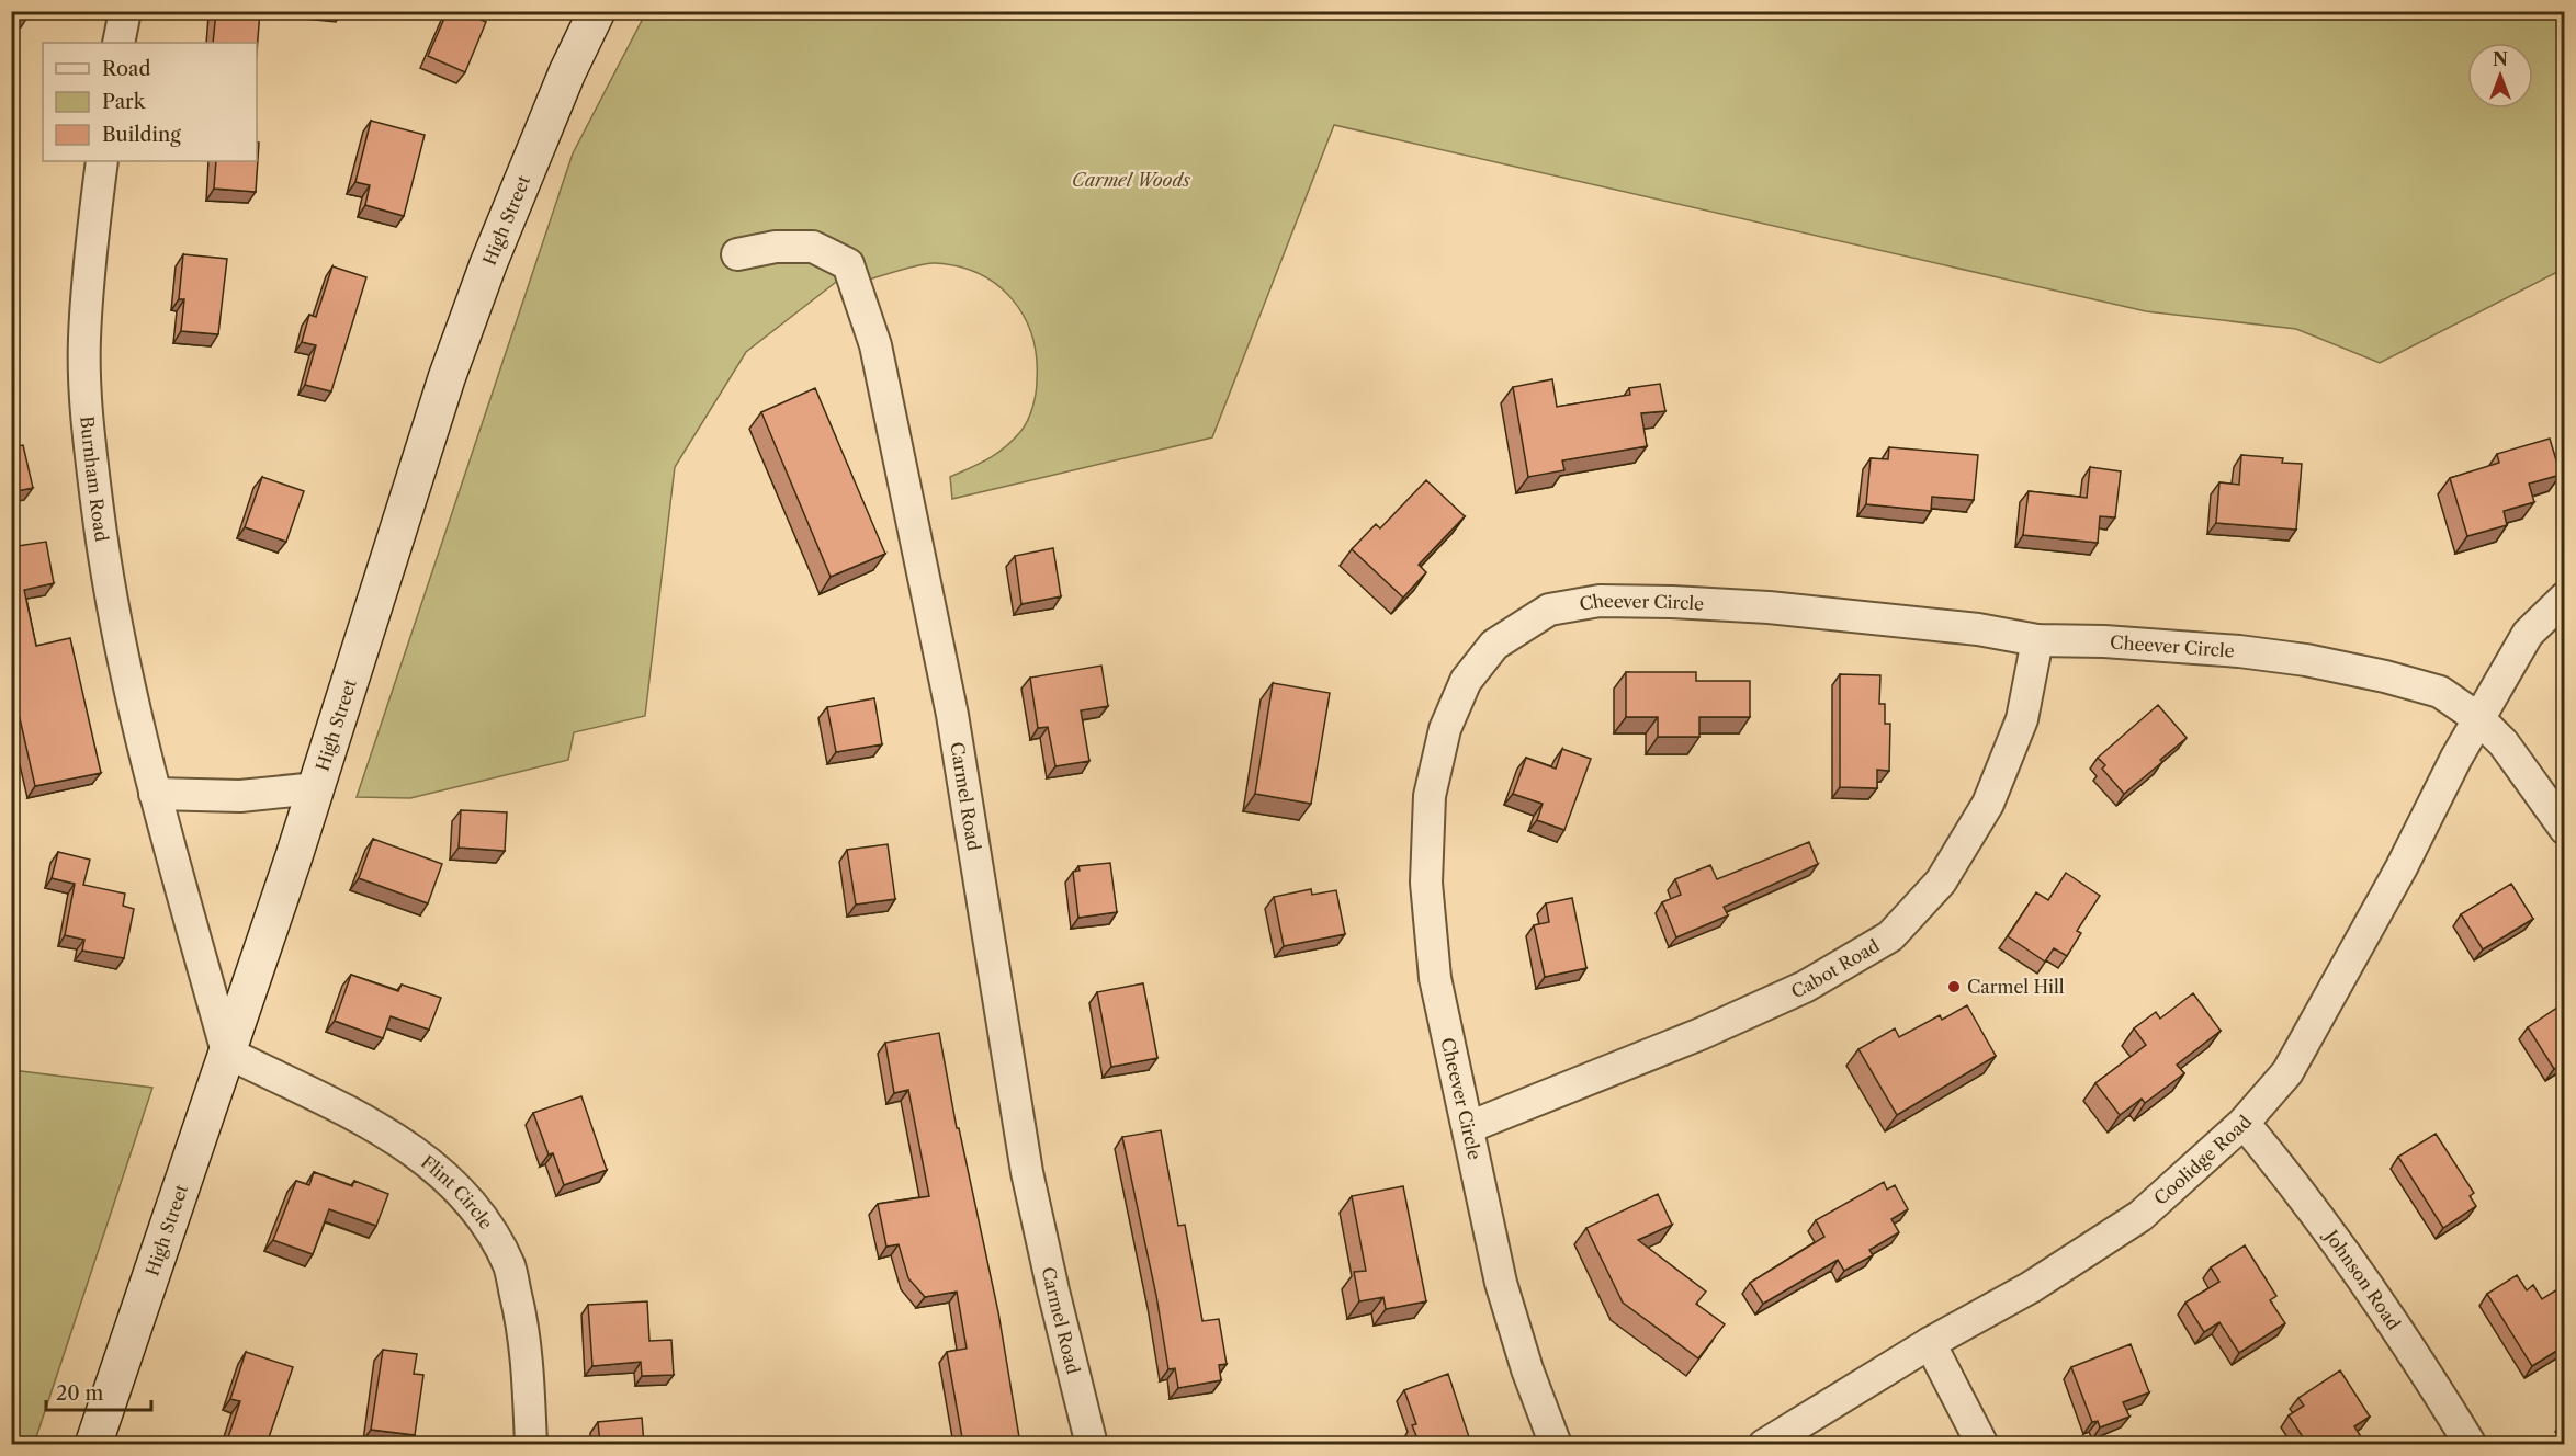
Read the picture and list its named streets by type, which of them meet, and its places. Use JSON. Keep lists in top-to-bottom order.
{
  "streets": {
    "main road": ["High Street"],
    "street": [
      "Burnham Road",
      "Cheever Circle",
      "Carmel Road",
      "Cabot Road",
      "Coolidge Road",
      "Flint Circle",
      "Johnson Road"
    ]
  },
  "crossings": [
    ["High Street", "Burnham Road"],
    ["High Street", "Flint Circle"],
    ["Burnham Road", "Flint Circle"],
    ["Cheever Circle", "Cabot Road"],
    ["Cheever Circle", "Coolidge Road"],
    ["Coolidge Road", "Johnson Road"]
  ],
  "parks": ["Carmel Woods"],
  "places": ["Carmel Hill"],
  "legend": ["Road", "Park", "Building"],
  "scale_bar": "20 m",
  "north": "top"
}
